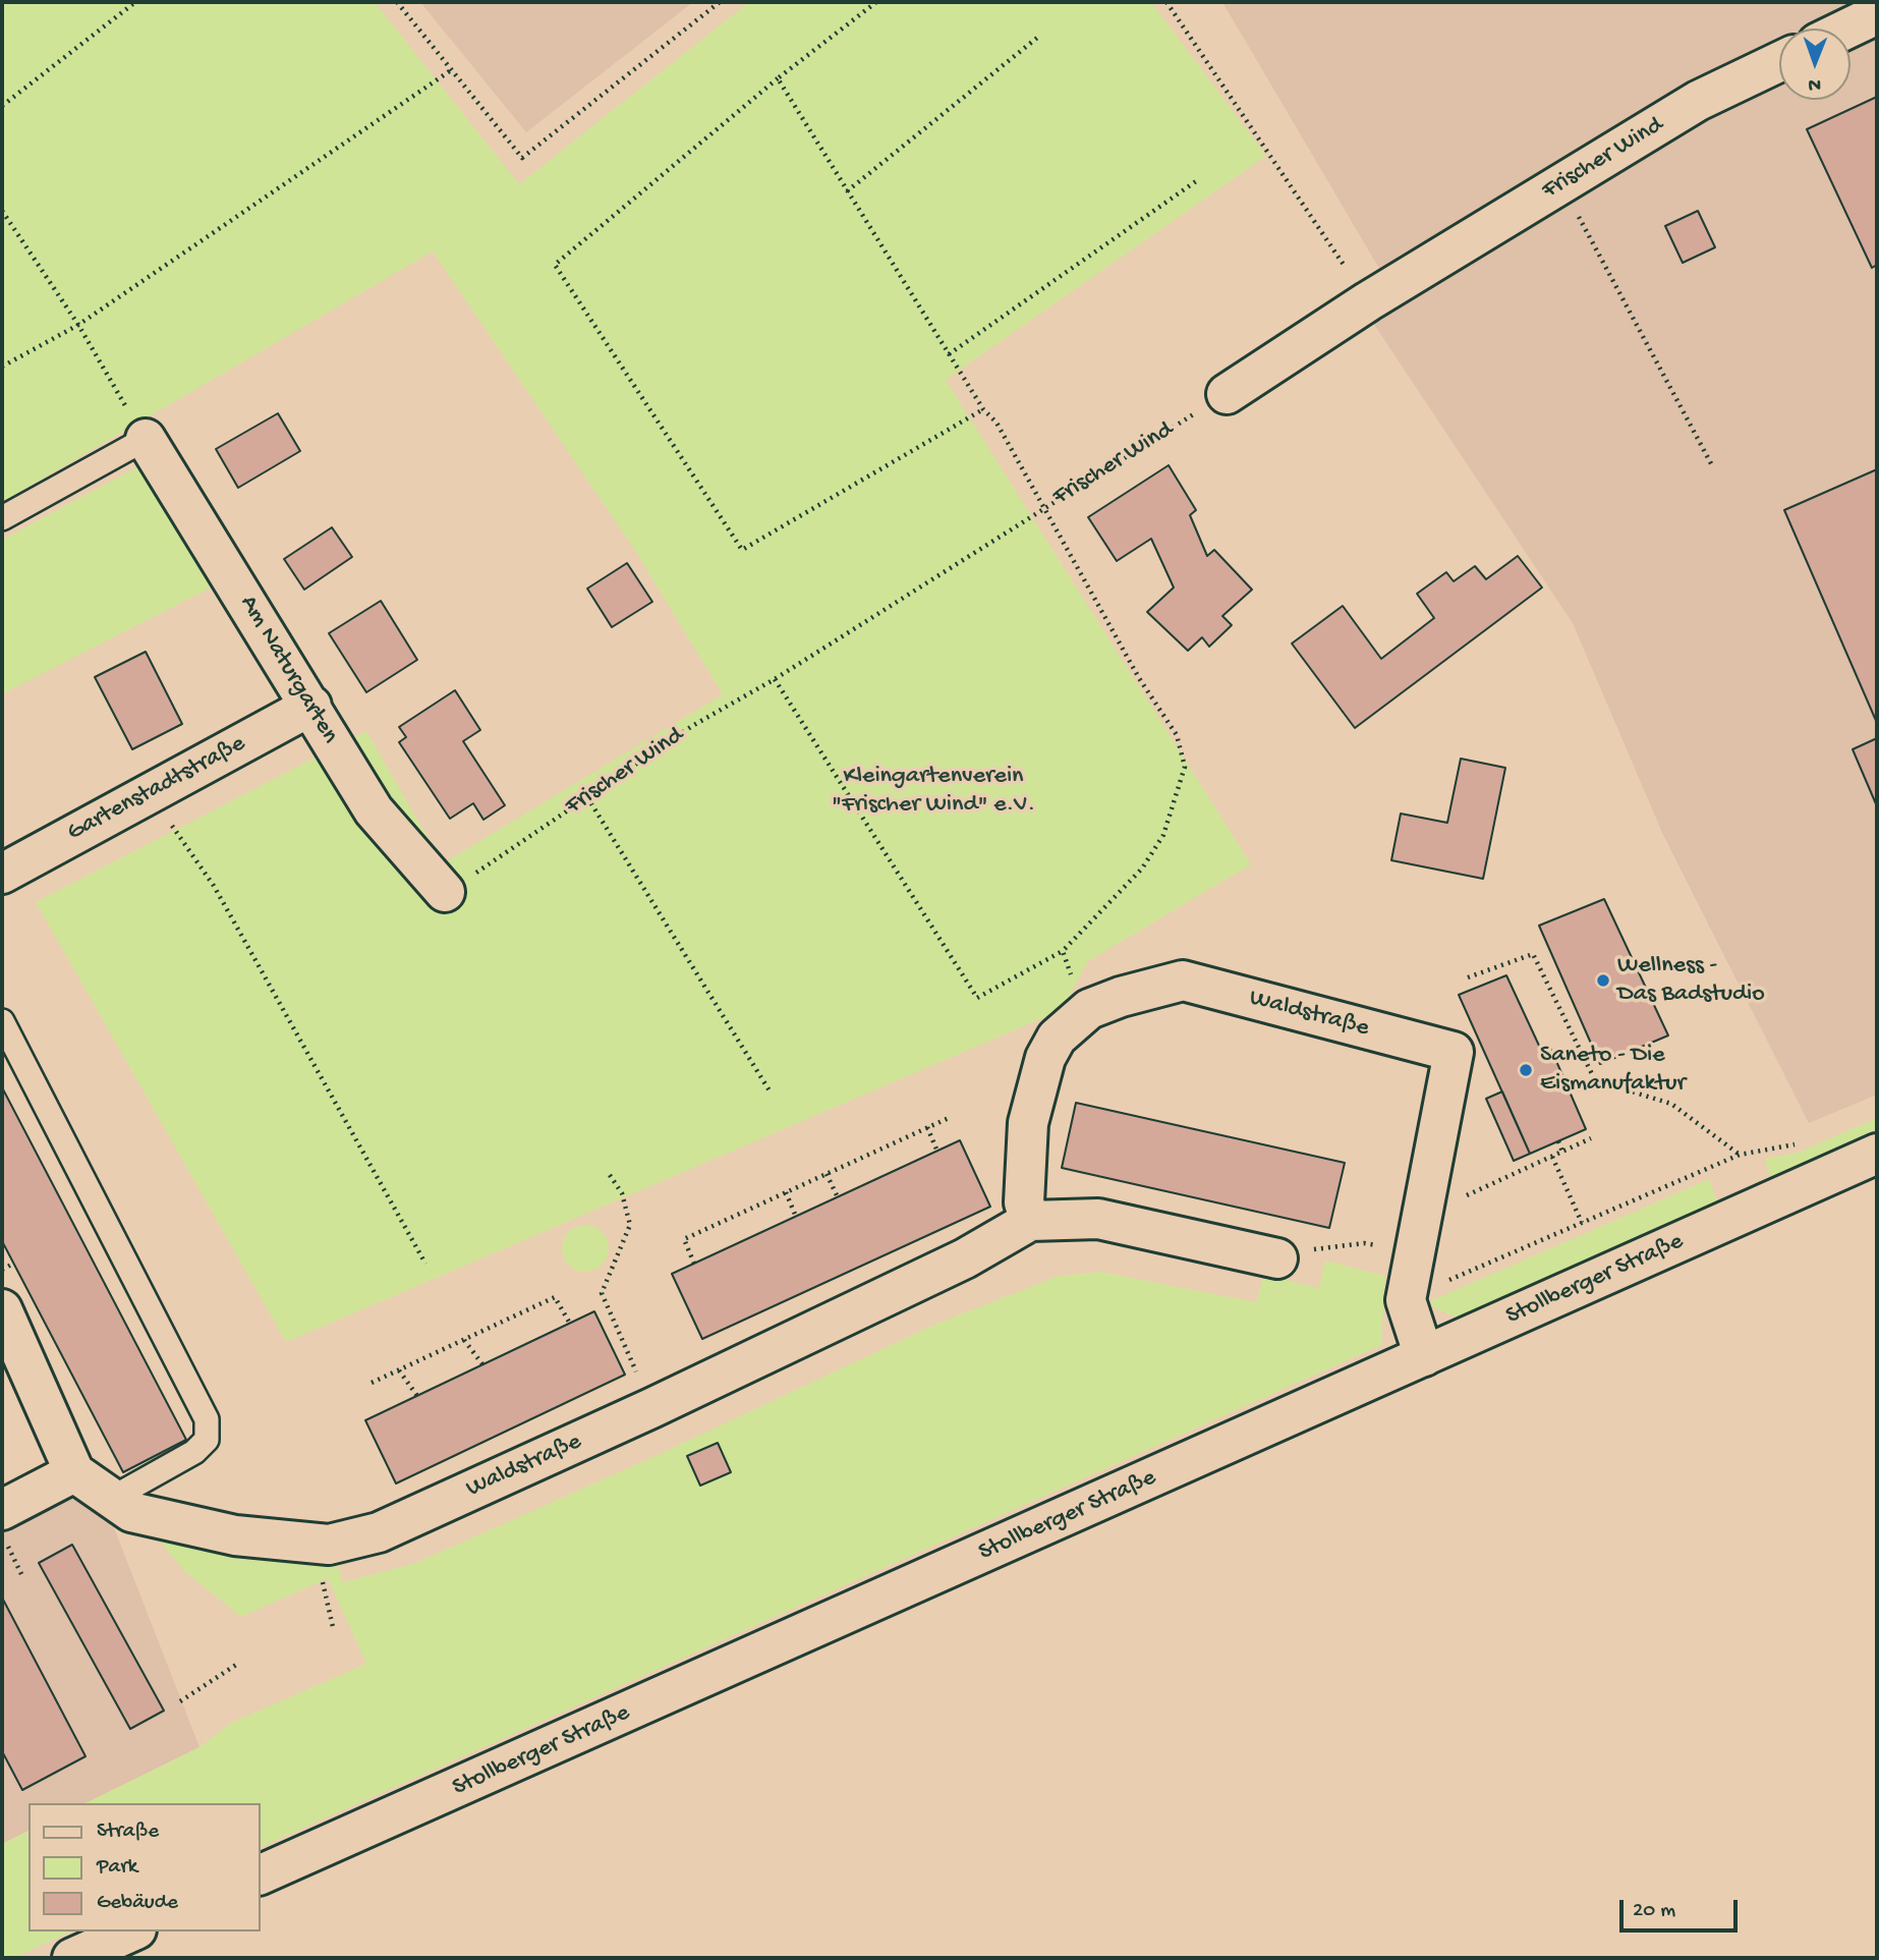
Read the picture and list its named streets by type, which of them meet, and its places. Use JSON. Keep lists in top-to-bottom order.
{
  "streets": {
    "street": [
      "Frischer Wind",
      "Am Naturgarten",
      "Gartenstadtstraße",
      "Waldstraße",
      "Stollberger Straße"
    ]
  },
  "crossings": [
    ["Frischer Wind", "Am Naturgarten"],
    ["Am Naturgarten", "Gartenstadtstraße"],
    ["Waldstraße", "Stollberger Straße"]
  ],
  "parks": ["Kleingartenverein \"Frischer Wind\" e.V."],
  "places": ["Wellness - Das Badstudio", "Saneto - Die Eismanufaktur"],
  "legend": ["Straße", "Park", "Gebäude"],
  "scale_bar": "20 m",
  "north": "bottom"
}
